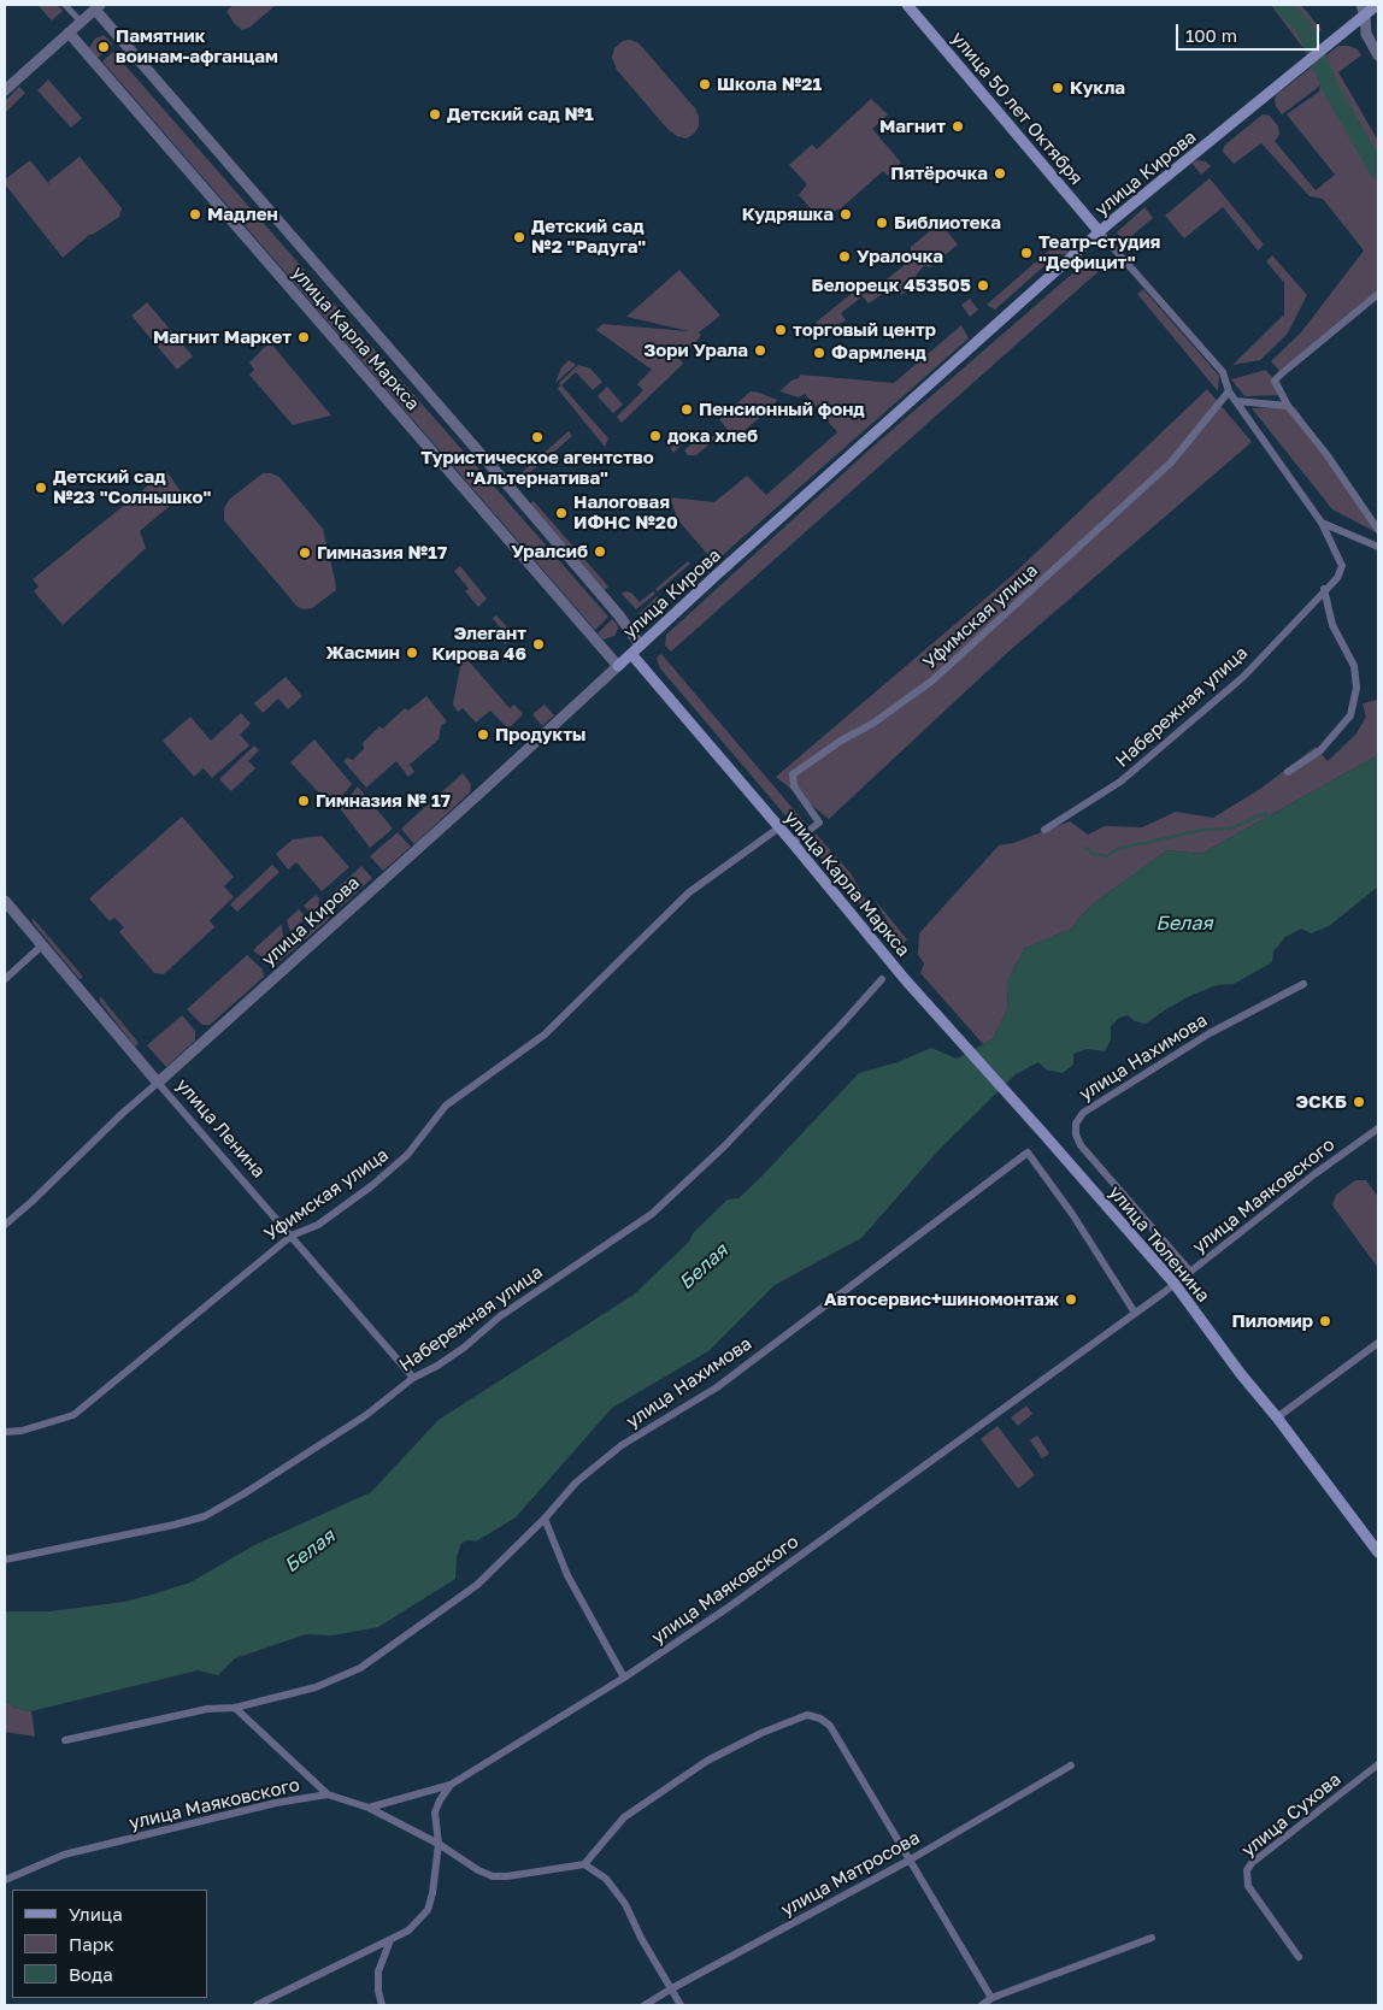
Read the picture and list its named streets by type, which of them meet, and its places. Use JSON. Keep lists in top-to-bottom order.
{
  "streets": {
    "main road": [
      "улица 50 лет Октября",
      "улица Кирова",
      "улица Карла Маркса",
      "улица Тюленина"
    ],
    "street": [
      "Уфимская улица",
      "Набережная улица",
      "улица Нахимова",
      "улица Ленина",
      "улица Маяковского",
      "улица Сухова",
      "улица Матросова"
    ]
  },
  "crossings": [
    ["улица 50 лет Октября", "улица Кирова"],
    ["улица 50 лет Октября", "Уфимская улица"],
    ["улица 50 лет Октября", "Набережная улица"],
    ["улица Кирова", "улица Карла Маркса"],
    ["улица Кирова", "улица Ленина"],
    ["улица Карла Маркса", "Уфимская улица"],
    ["улица Карла Маркса", "улица Тюленина"],
    ["Уфимская улица", "улица Ленина"],
    ["Набережная улица", "улица Ленина"],
    ["улица Нахимова", "улица Маяковского"],
    ["улица Маяковского", "улица Тюленина"]
  ],
  "water": ["Белая"],
  "places": [
    "Памятник воинам-афганцам",
    "Школа №21",
    "Кукла",
    "Детский сад №1",
    "Магнит",
    "Пятёрочка",
    "Мадлен",
    "Кудряшка",
    "Библиотека",
    "Детский сад №2 \"Радуга\"",
    "Театр-студия \"Дефицит\"",
    "Уралочка",
    "Белорецк 453505",
    "торговый центр",
    "Магнит Маркет",
    "Зори Урала",
    "Фармленд",
    "Пенсионный фонд",
    "дока хлеб",
    "Туристическое агентство \"Альтернатива\"",
    "Детский сад №23 \"Солнышко\"",
    "Налоговая ИФНС №20",
    "Уралсиб",
    "Гимназия №17",
    "Элегант Кирова 46",
    "Жасмин",
    "Продукты",
    "Гимназия № 17",
    "ЭСКБ",
    "Автосервис+шиномонтаж",
    "Пиломир"
  ],
  "legend": ["Улица", "Парк", "Вода"],
  "scale_bar": "100 m"
}
